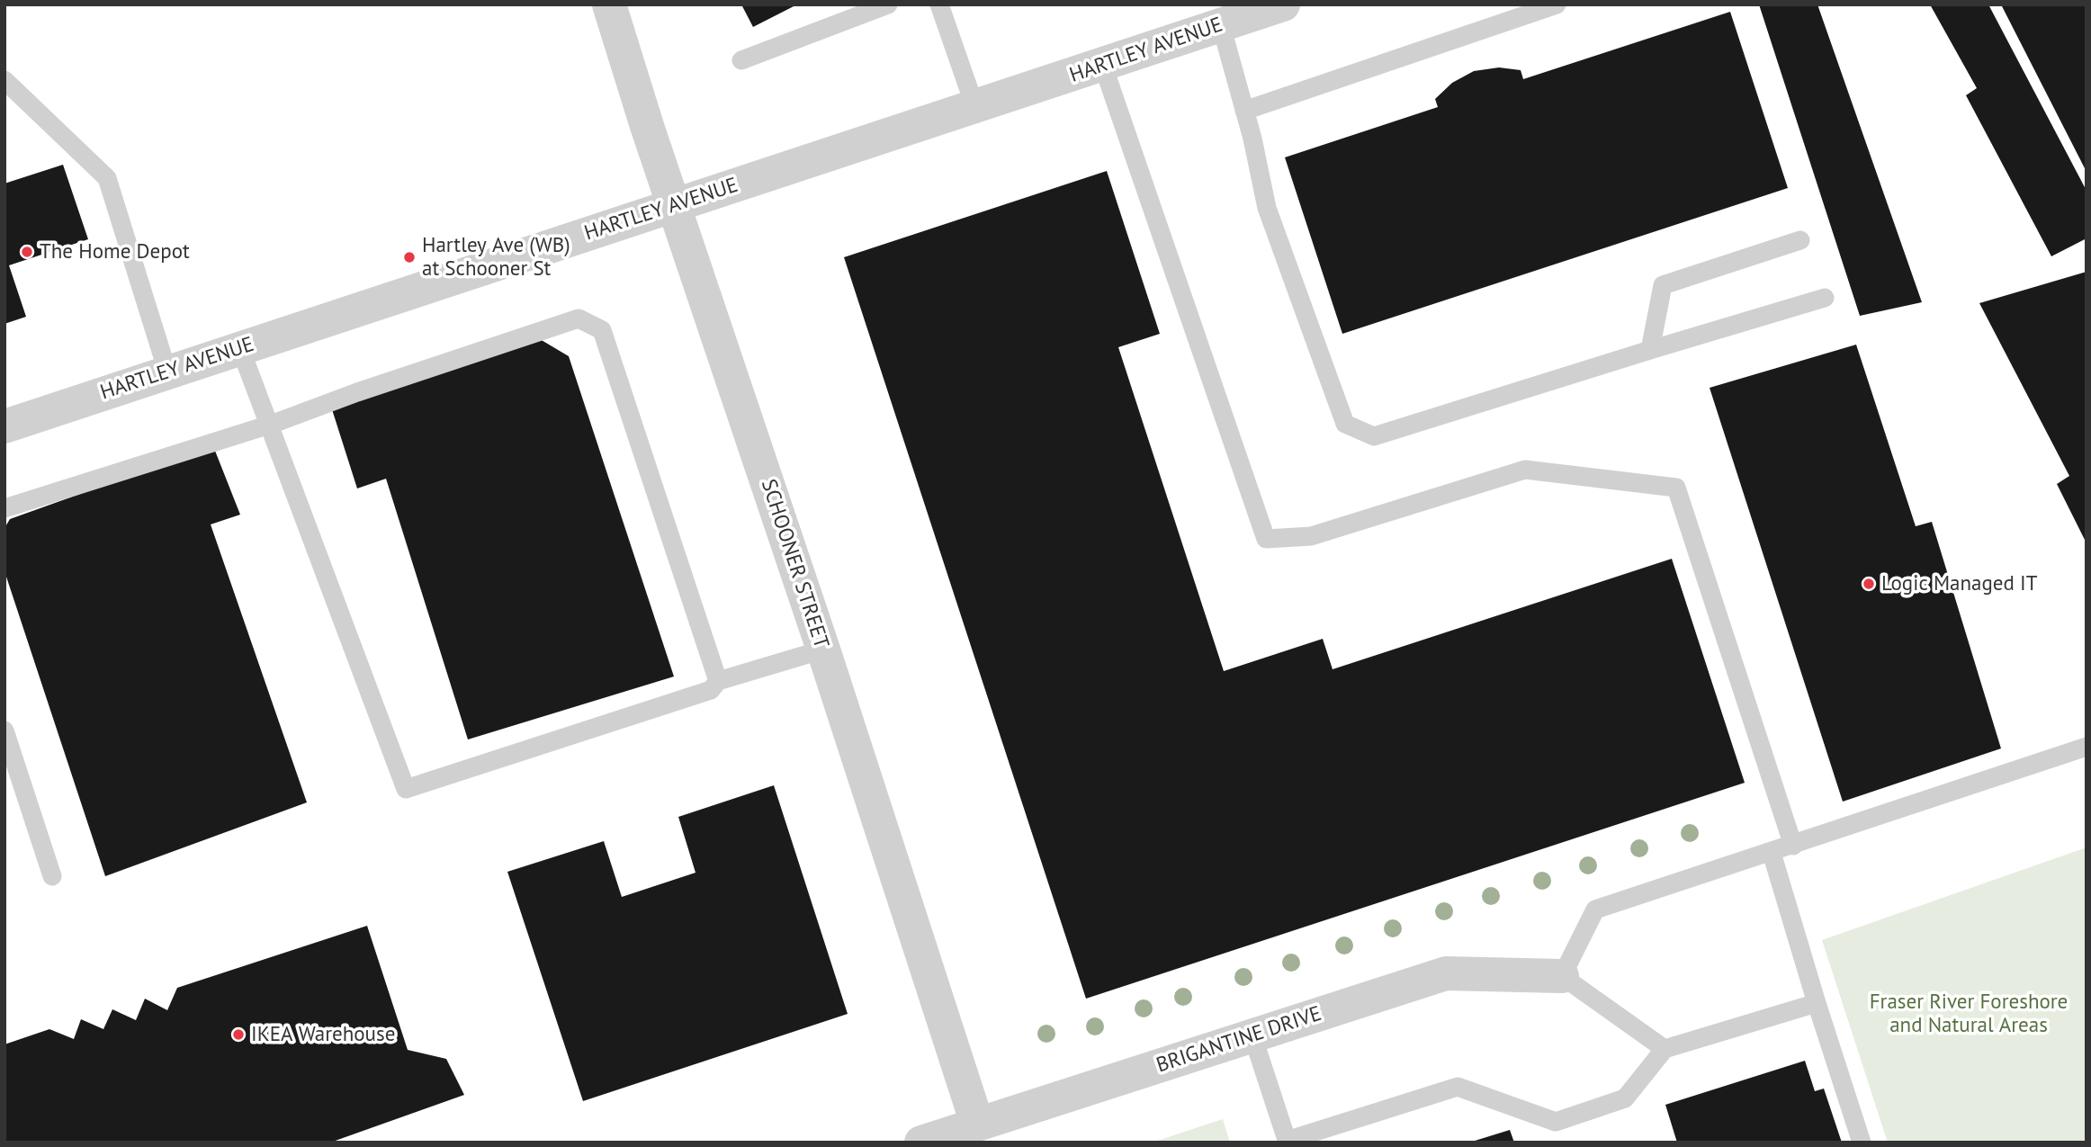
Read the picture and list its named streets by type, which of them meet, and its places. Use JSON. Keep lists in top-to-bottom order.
{
  "streets": {
    "street": ["HARTLEY AVENUE", "SCHOONER STREET", "BRIGANTINE DRIVE"]
  },
  "crossings": [
    ["HARTLEY AVENUE", "SCHOONER STREET"],
    ["SCHOONER STREET", "BRIGANTINE DRIVE"]
  ],
  "parks": ["Fraser River Foreshore and Natural Areas"],
  "places": [
    "The Home Depot",
    "Hartley Ave (WB) at Schooner St",
    "Logic Managed IT",
    "IKEA Warehouse"
  ]
}
